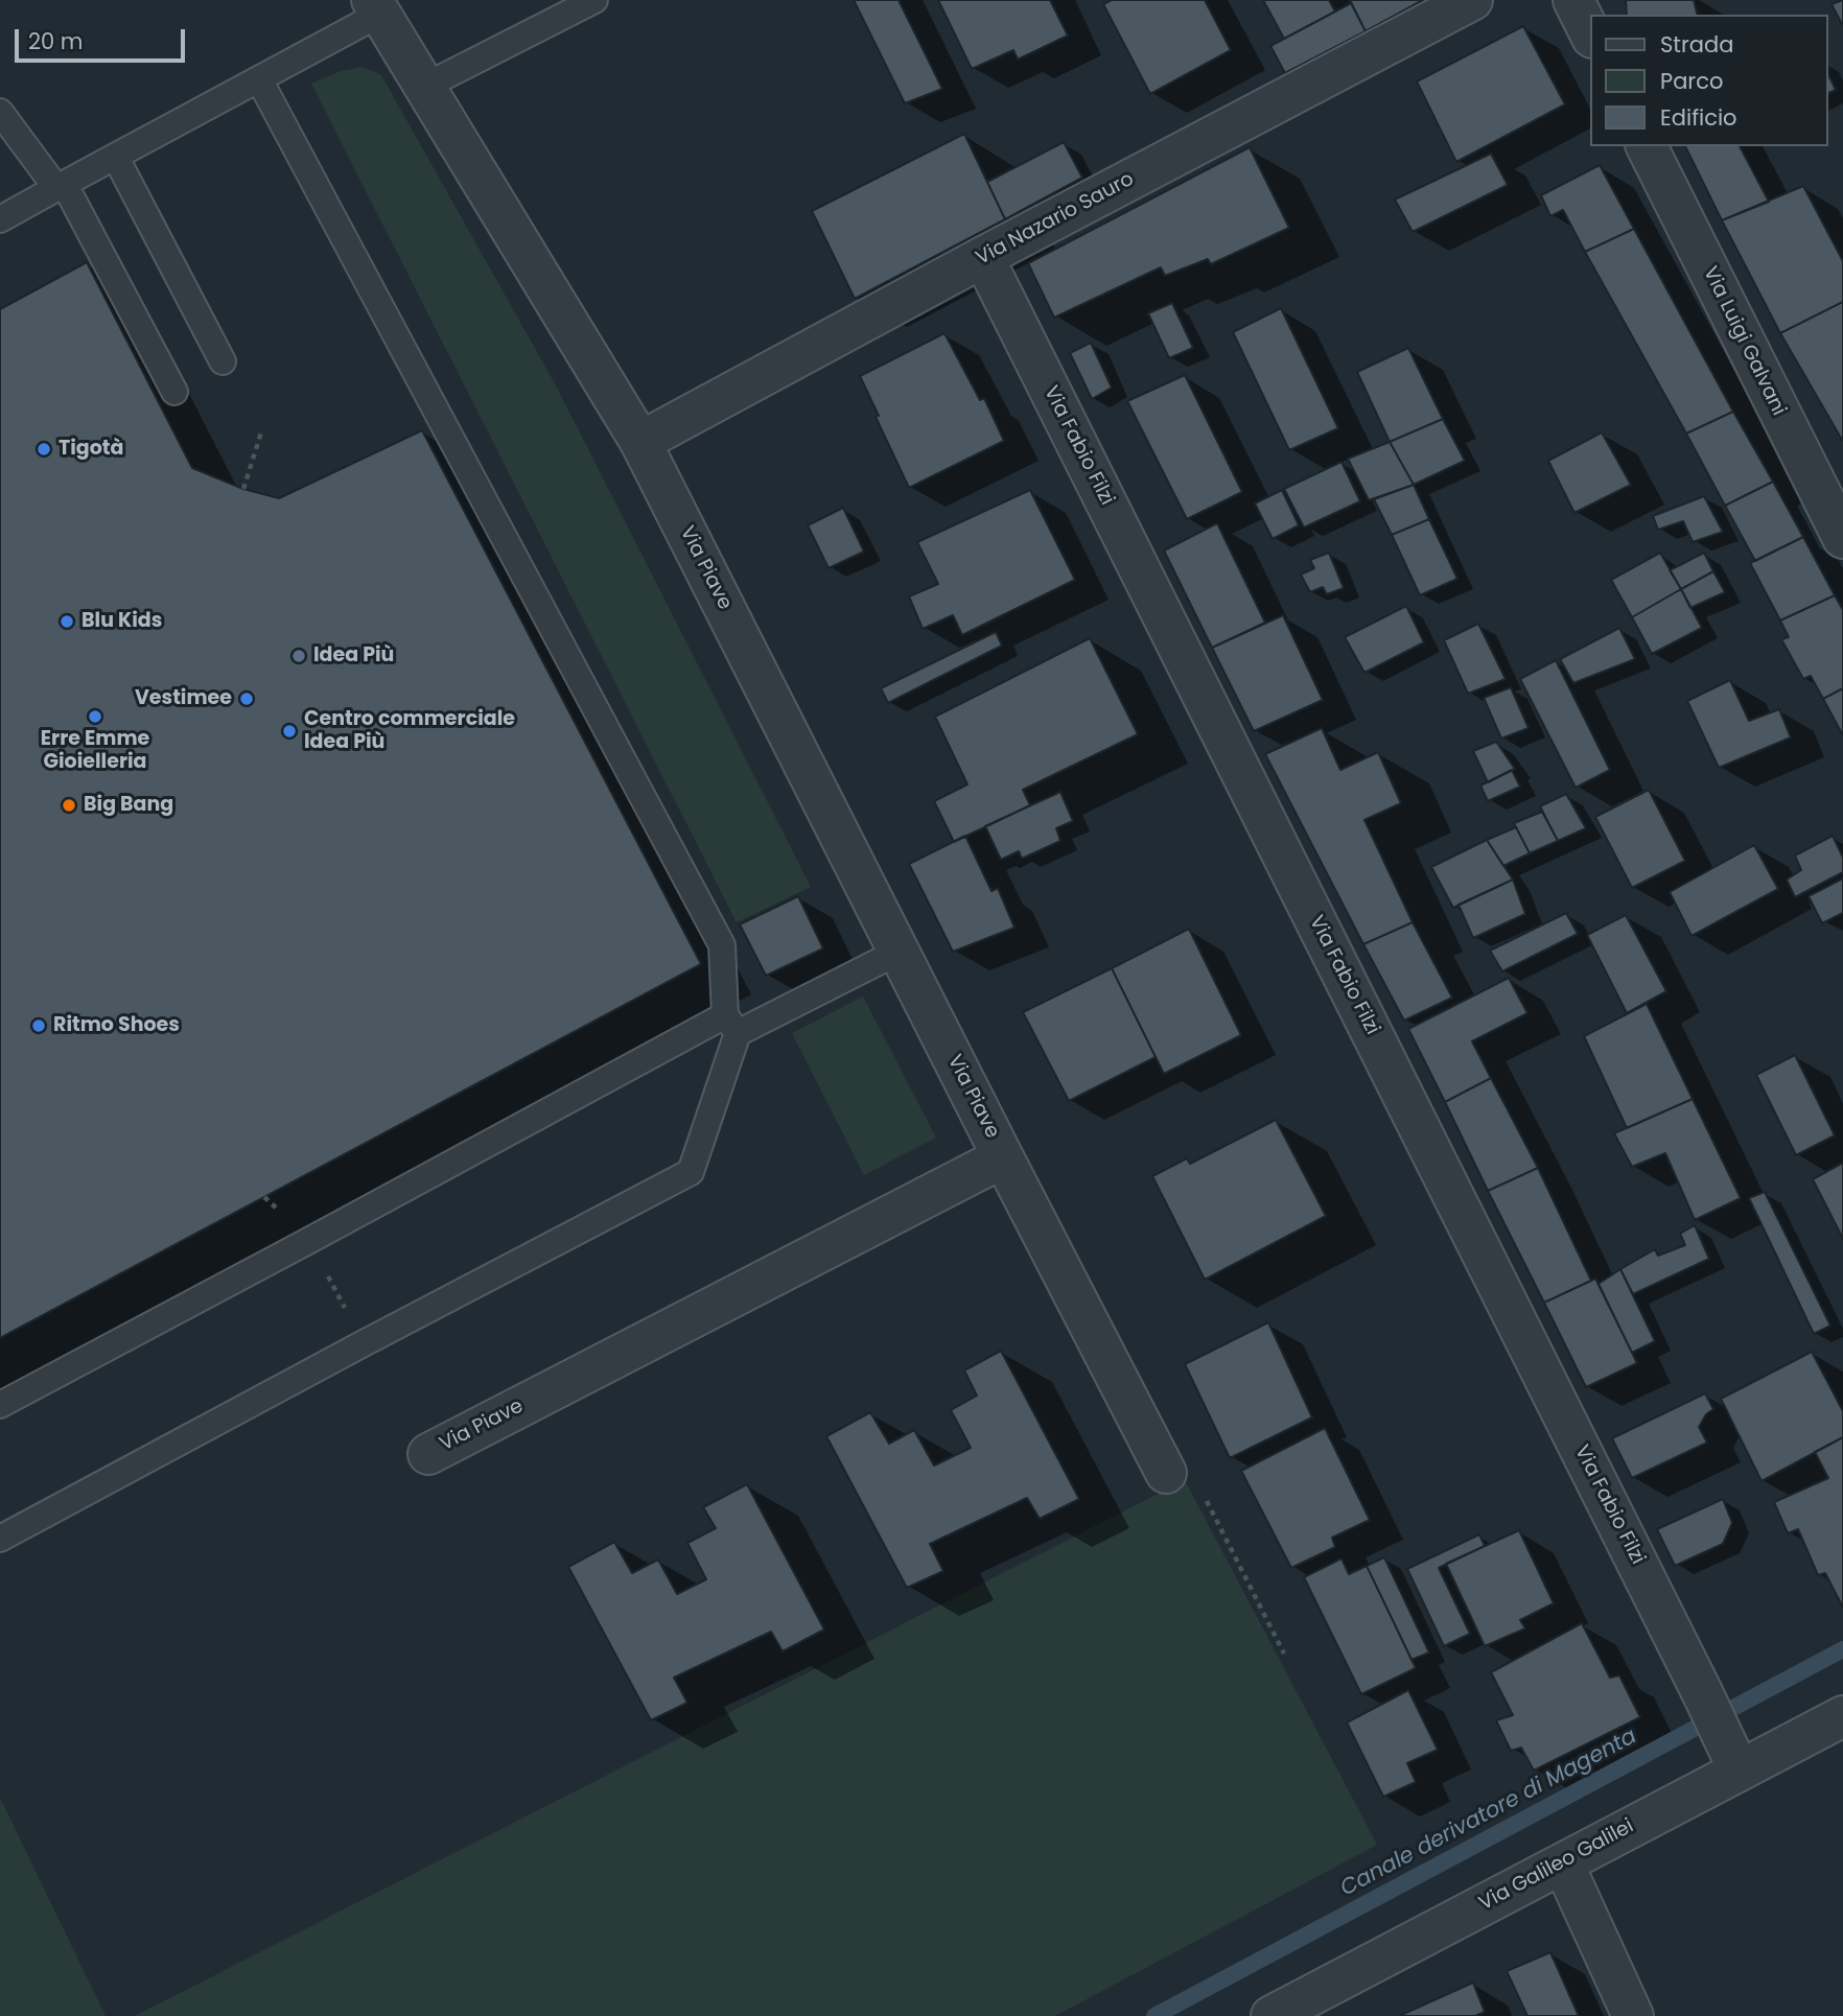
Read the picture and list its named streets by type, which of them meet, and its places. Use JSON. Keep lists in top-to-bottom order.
{
  "streets": {
    "street": [
      "Via Nazario Sauro",
      "Via Luigi Galvani",
      "Via Fabio Filzi",
      "Via Piave",
      "Via Galileo Galilei"
    ]
  },
  "crossings": [
    ["Via Nazario Sauro", "Via Fabio Filzi"],
    ["Via Nazario Sauro", "Via Piave"],
    ["Via Fabio Filzi", "Via Galileo Galilei"]
  ],
  "water": ["Canale derivatore di Magenta"],
  "places": [
    "Tigotà",
    "Blu Kids",
    "Idea Più",
    "Vestimee",
    "Erre Emme Gioielleria",
    "Centro commerciale Idea Più",
    "Big Bang",
    "Ritmo Shoes"
  ],
  "legend": ["Strada", "Parco", "Edificio"],
  "scale_bar": "20 m"
}
